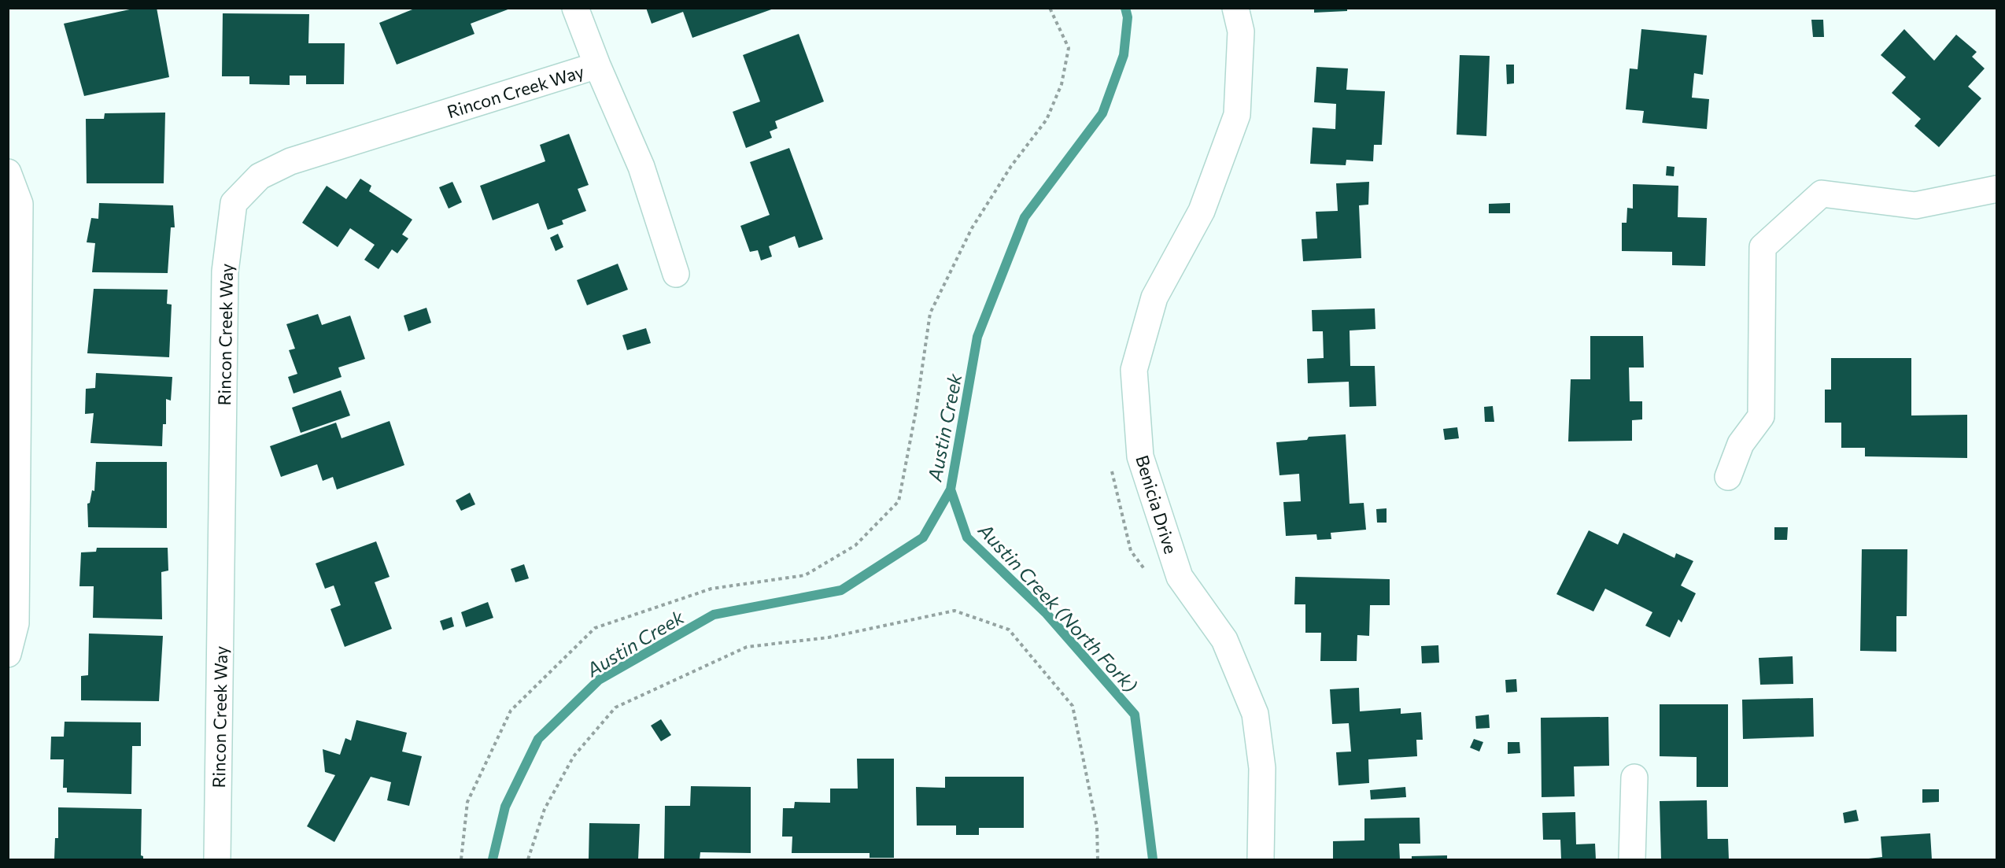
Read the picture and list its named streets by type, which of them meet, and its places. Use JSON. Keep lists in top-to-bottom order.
{
  "streets": {
    "street": ["Rincon Creek Way", "Benicia Drive"]
  },
  "water": ["Austin Creek", "Austin Creek (North Fork)"]
}
